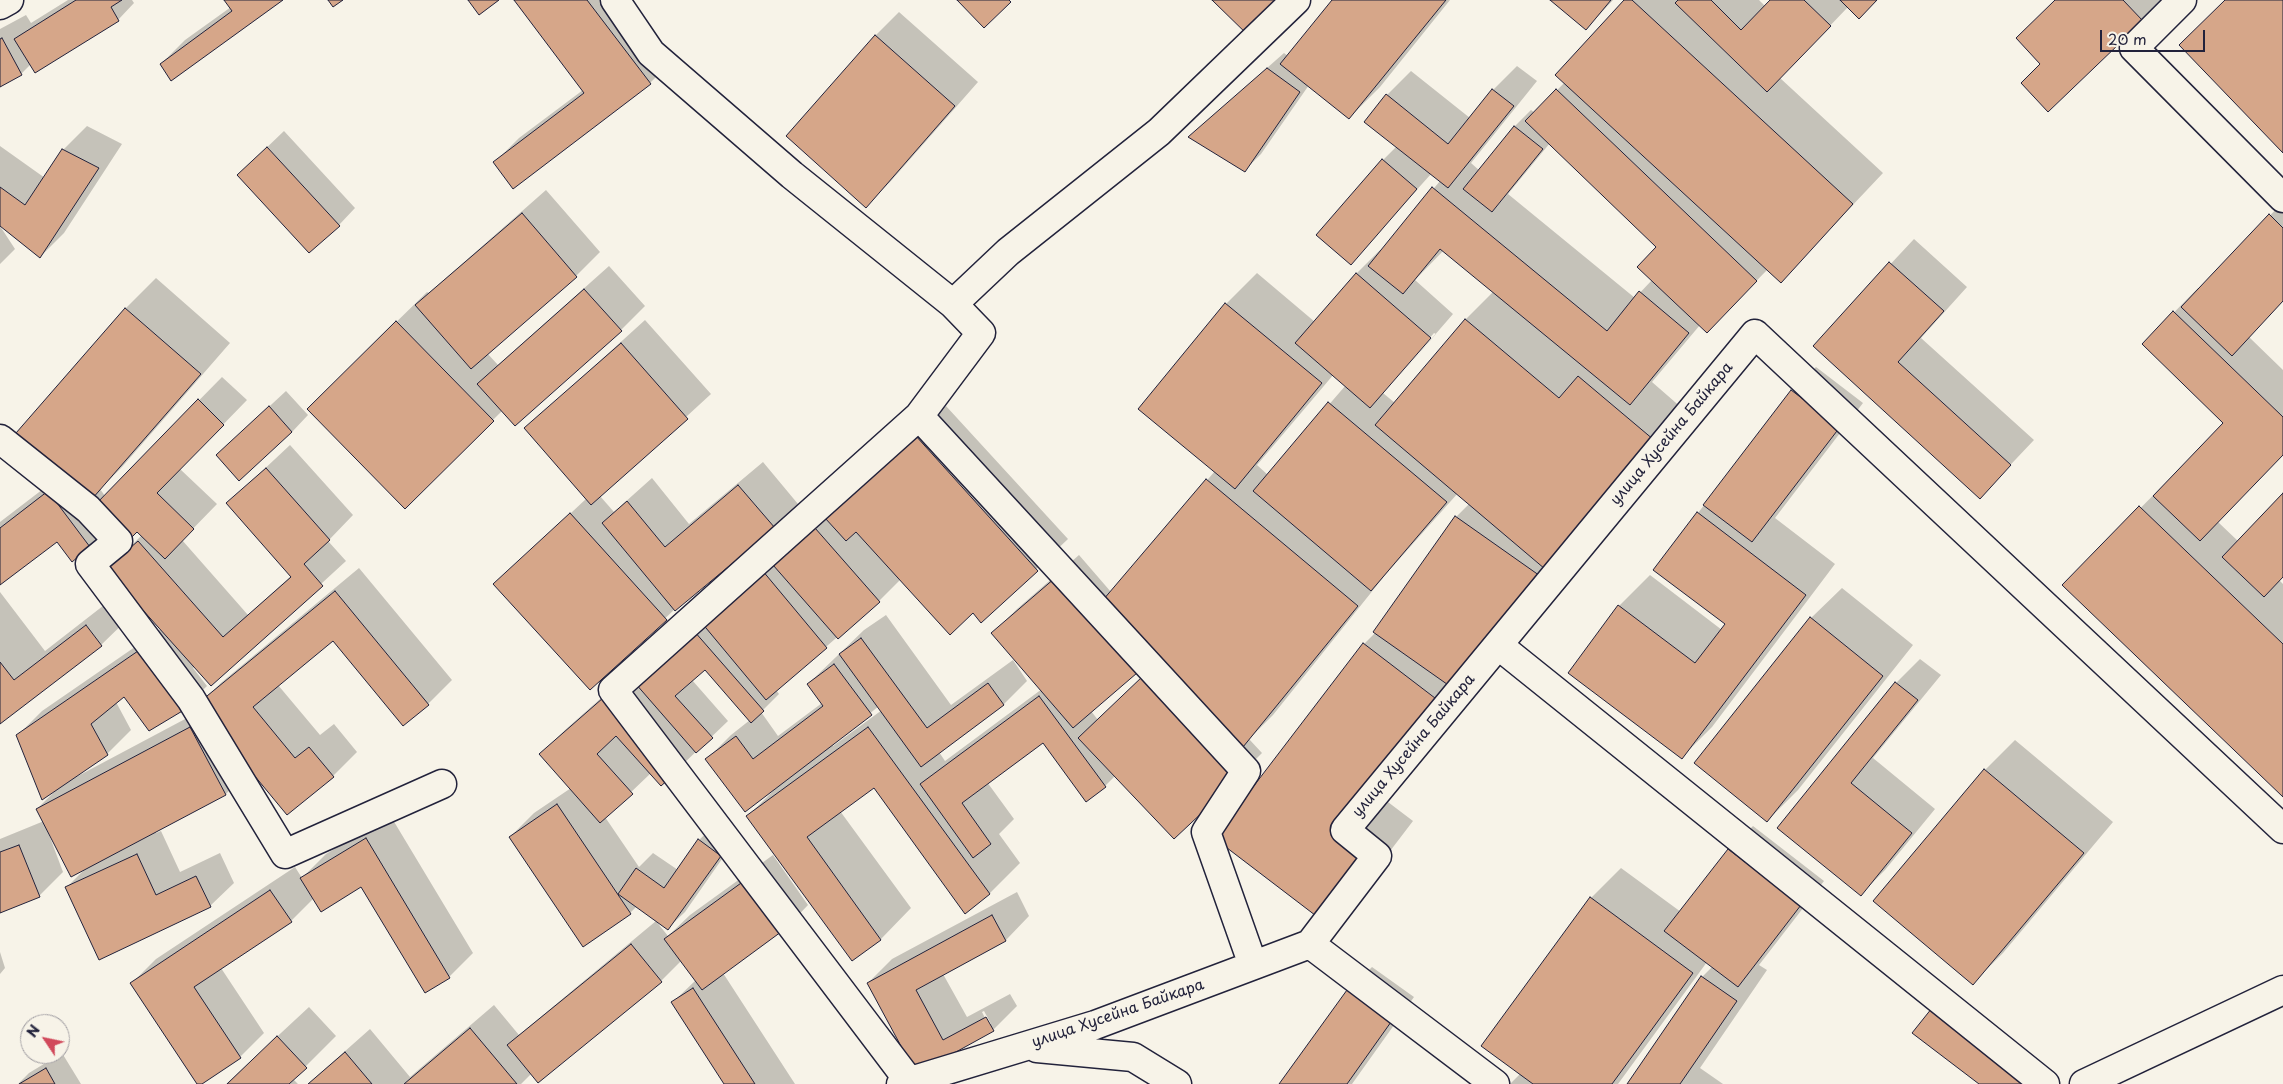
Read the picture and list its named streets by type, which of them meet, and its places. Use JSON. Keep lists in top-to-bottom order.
{
  "streets": {
    "street": ["улица Хусейна Байкара"]
  },
  "scale_bar": "20 m",
  "north": "top left"
}
